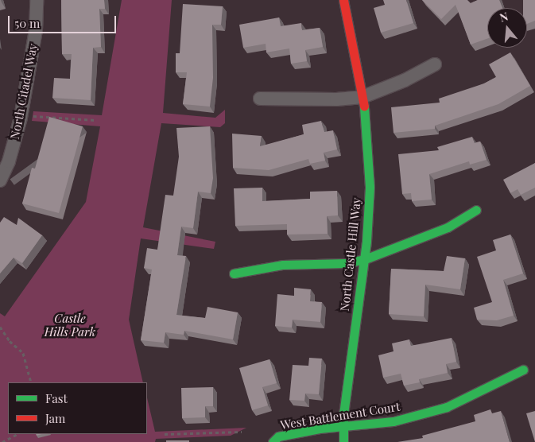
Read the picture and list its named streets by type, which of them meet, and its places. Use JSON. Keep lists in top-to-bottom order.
{
  "streets": {
    "street": ["North Citadel Way", "North Castle Hill Way", "West Battlement Court"]
  },
  "crossings": [
    ["North Castle Hill Way", "West Battlement Court"]
  ],
  "parks": ["Castle Hills Park"],
  "legend": ["Fast", "Jam"],
  "scale_bar": "50 m",
  "north": "top"
}
